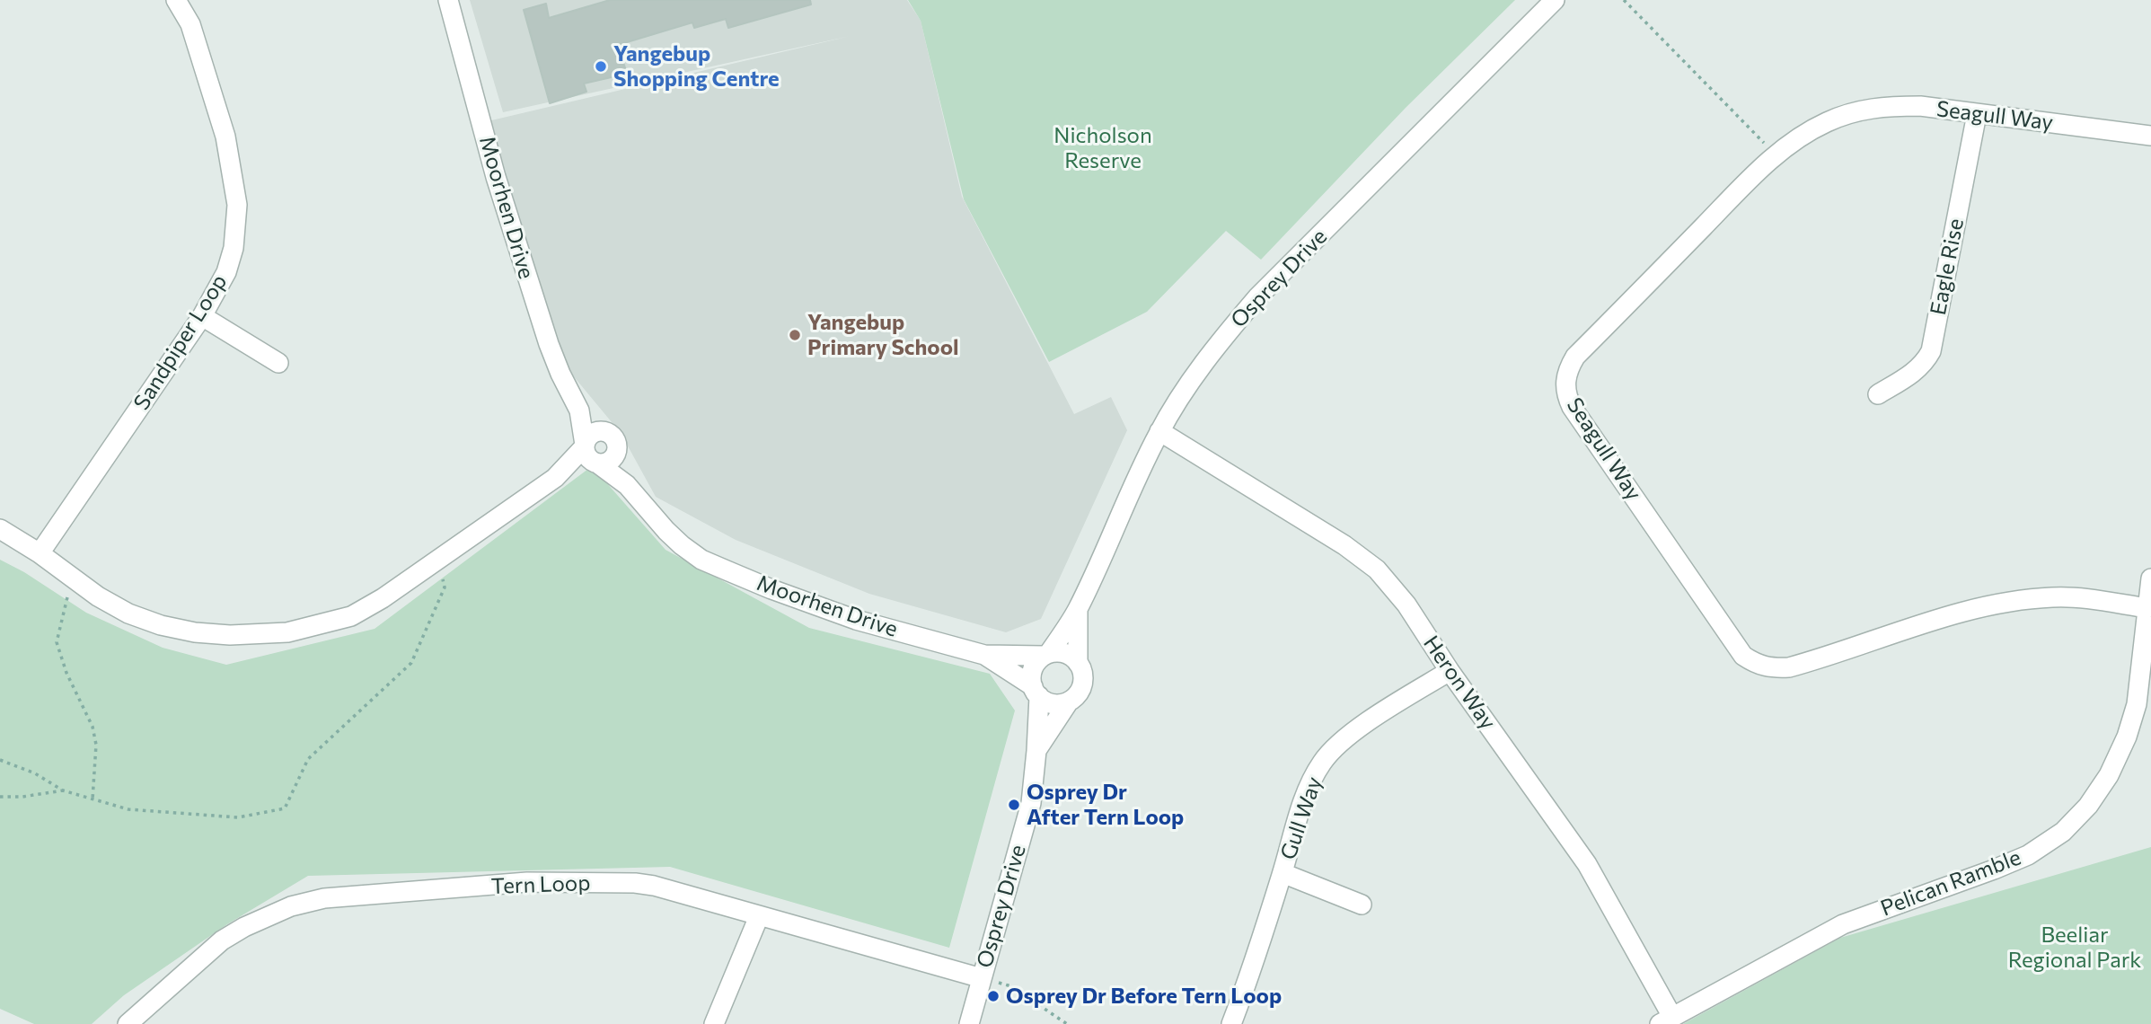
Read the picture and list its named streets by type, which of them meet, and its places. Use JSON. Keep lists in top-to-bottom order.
{
  "streets": {
    "street": [
      "Seagull Way",
      "Moorhen Drive",
      "Eagle Rise",
      "Osprey Drive",
      "Sandpiper Loop",
      "Heron Way",
      "Gull Way",
      "Pelican Ramble",
      "Tern Loop"
    ]
  },
  "crossings": [
    ["Seagull Way", "Eagle Rise"],
    ["Seagull Way", "Pelican Ramble"],
    ["Moorhen Drive", "Osprey Drive"],
    ["Osprey Drive", "Heron Way"],
    ["Osprey Drive", "Tern Loop"],
    ["Heron Way", "Gull Way"],
    ["Heron Way", "Pelican Ramble"]
  ],
  "parks": ["Nicholson Reserve", "Beeliar Regional Park"],
  "places": [
    "Yangebup Shopping Centre",
    "Yangebup Primary School",
    "Osprey Dr After Tern Loop",
    "Osprey Dr Before Tern Loop"
  ]
}
